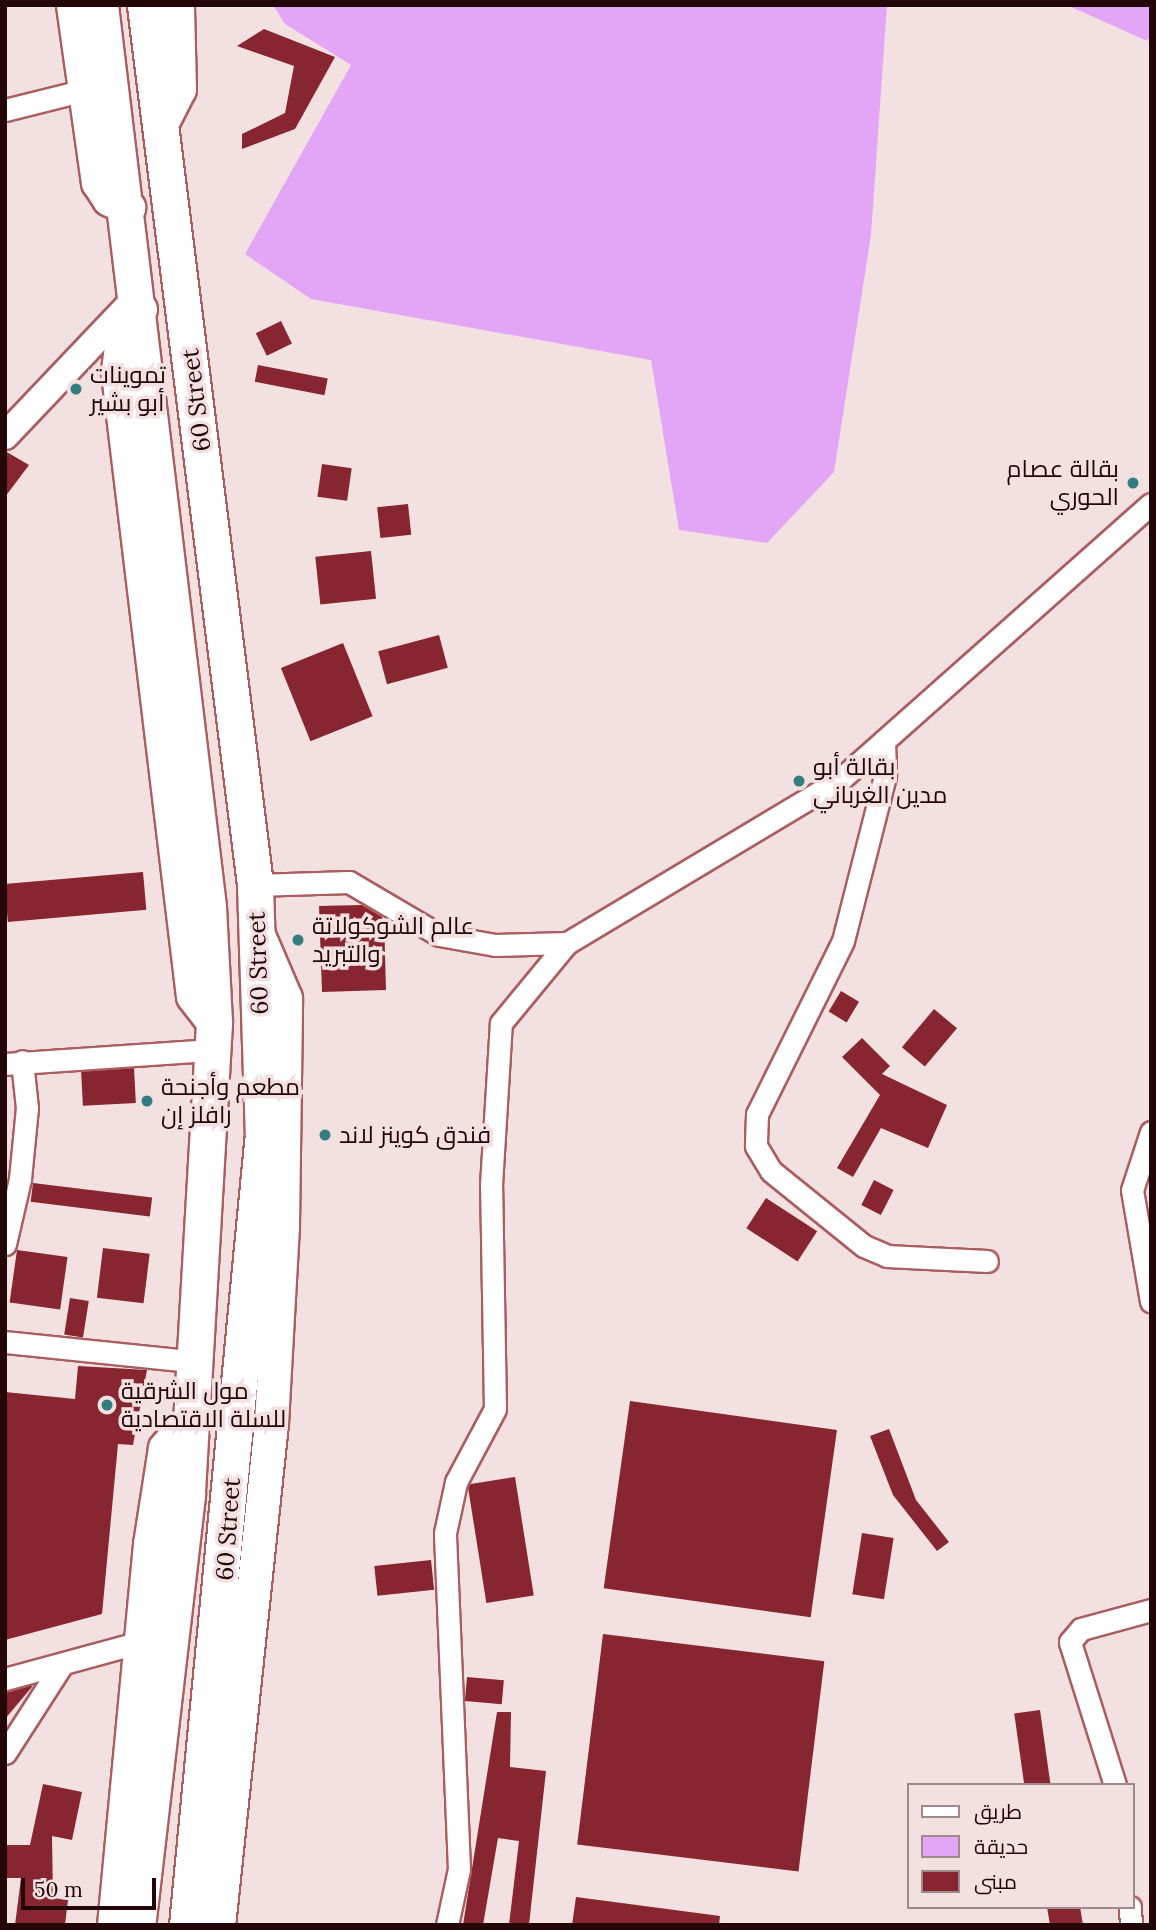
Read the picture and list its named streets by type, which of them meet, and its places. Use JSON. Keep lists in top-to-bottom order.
{
  "streets": {
    "highway": ["60 Street"]
  },
  "places": [
    "تموينات أبو بشير",
    "بقالة عصام الحوري",
    "بقالة أبو مدين الغرباني",
    "عالم الشوكولاتة والتبريد",
    "مطعم وأجنحة رافلز إن",
    "فندق كوينز لاند",
    "مول الشرقية للسلة الاقتصادية"
  ],
  "legend": ["طريق", "حديقة", "مبنى"],
  "scale_bar": "50 m"
}
